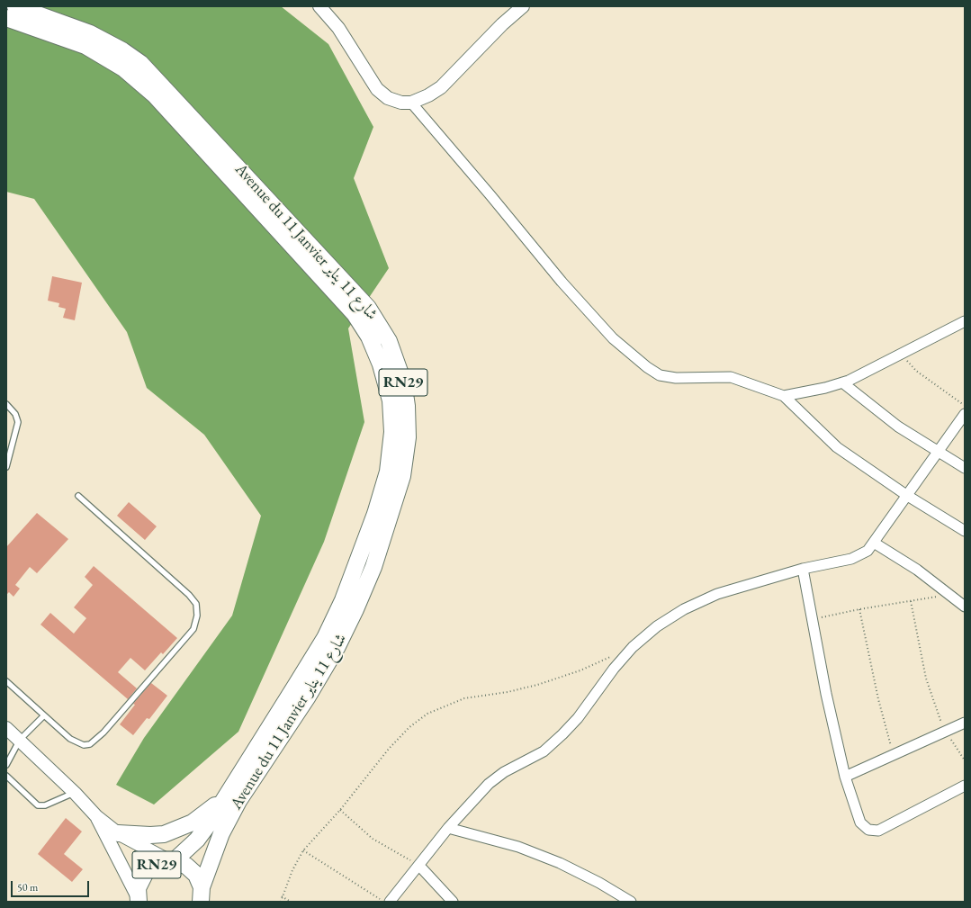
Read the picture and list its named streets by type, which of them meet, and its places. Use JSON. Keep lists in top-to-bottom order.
{
  "streets": {
    "main road": ["Avenue du 11 Janvier شارع 11 يناير", "RN29"]
  },
  "crossings": [
    ["Avenue du 11 Janvier شارع 11 يناير", "RN29"]
  ],
  "scale_bar": "50 m"
}
